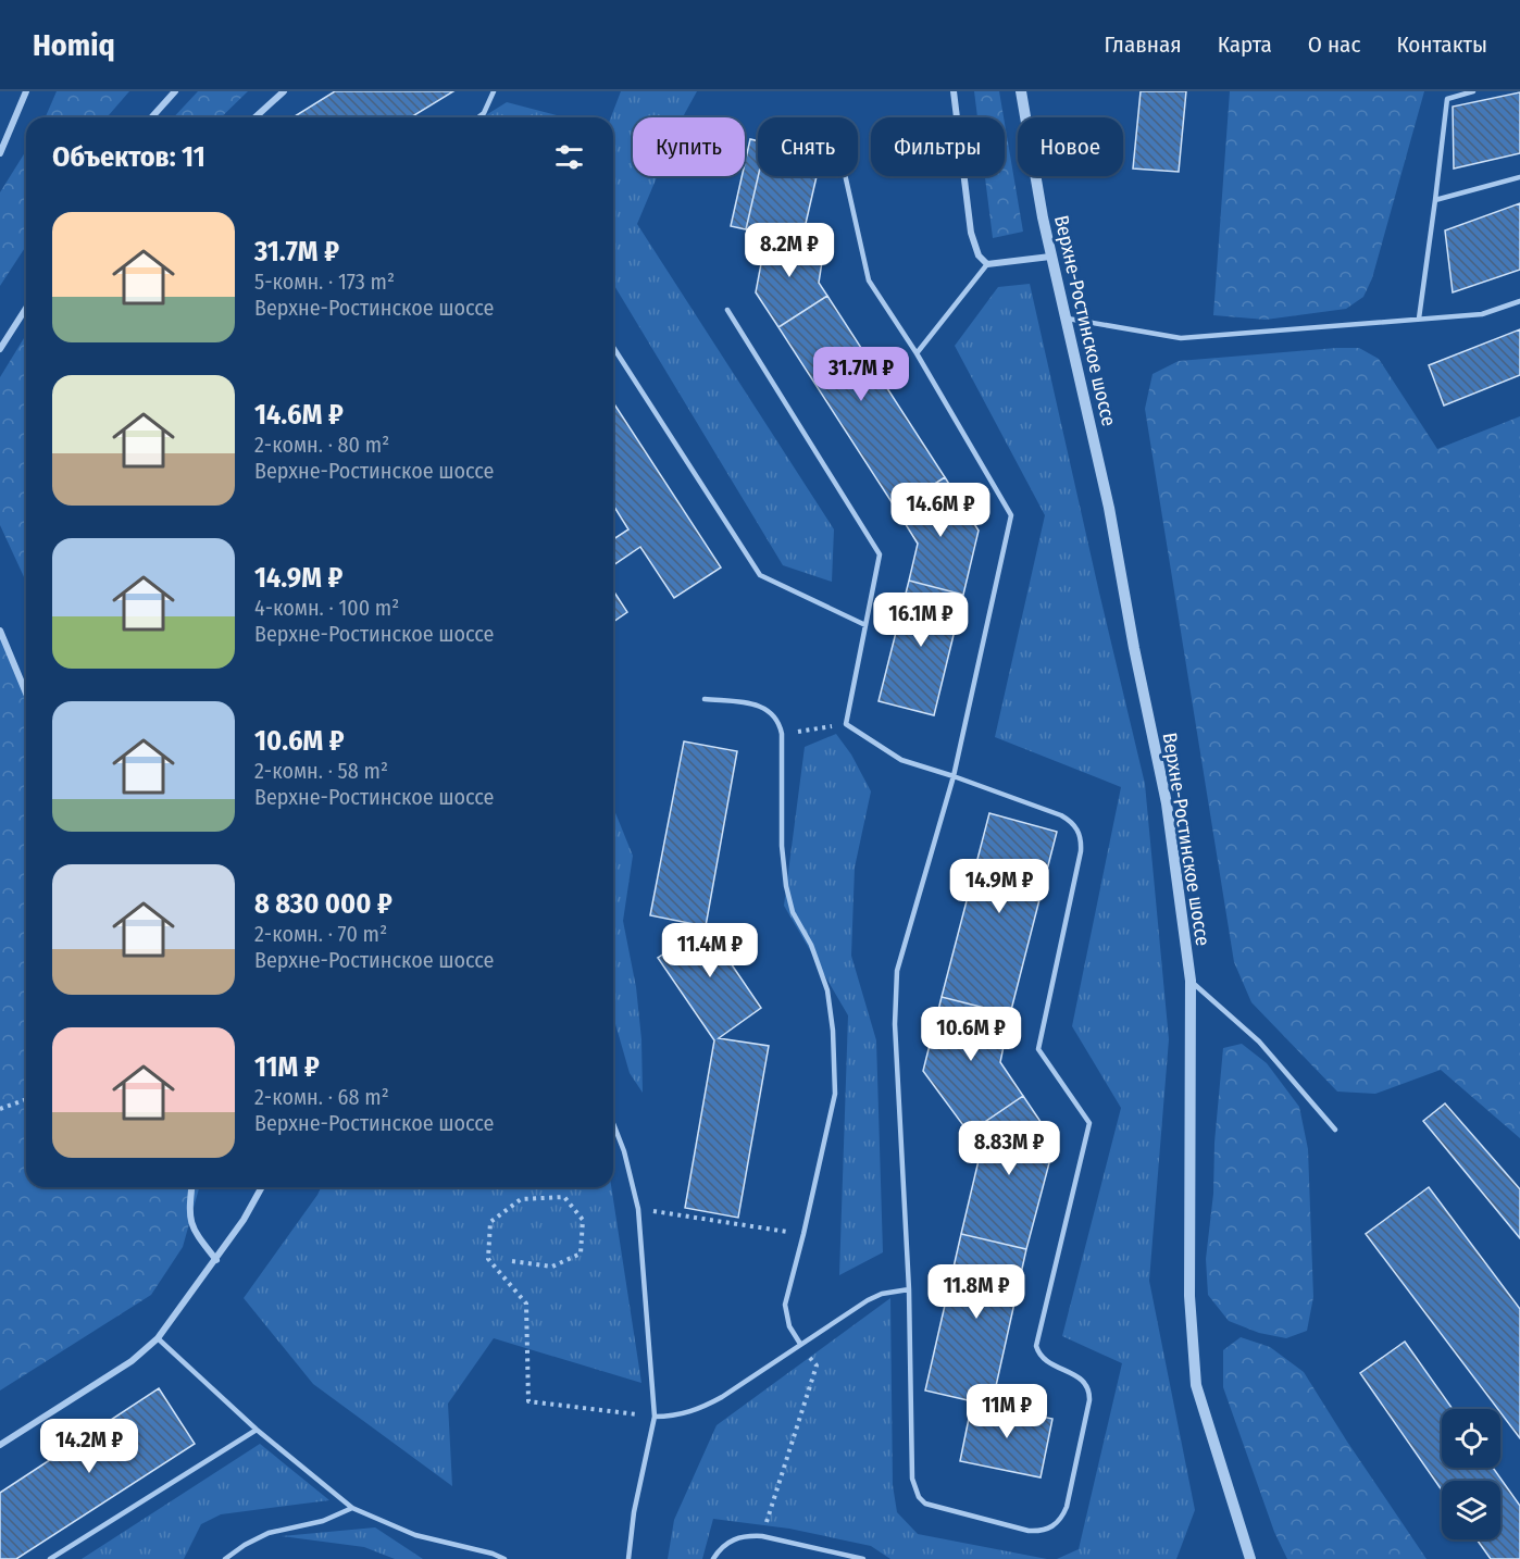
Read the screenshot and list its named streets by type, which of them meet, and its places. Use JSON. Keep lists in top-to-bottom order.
{
  "streets": {
    "street": ["Верхне-Ростинское шоссе"]
  },
  "page": {
    "header": "Homiq",
    "nav": [
      "Главная",
      "Карта",
      "О нас",
      "Контакты"
    ],
    "chip": [
      "Купить",
      "Снять",
      "Фильтры",
      "Новое"
    ],
    "heading": "Объектов: 11",
    "list": [
      {
        "name": "31.7M ₽",
        "note": "5-комн. · 173 m² · Верхне-Ростинское шоссе"
      },
      {
        "name": "14.6M ₽",
        "note": "2-комн. · 80 m² · Верхне-Ростинское шоссе"
      },
      {
        "name": "14.9M ₽",
        "note": "4-комн. · 100 m² · Верхне-Ростинское шоссе"
      },
      {
        "name": "10.6M ₽",
        "note": "2-комн. · 58 m² · Верхне-Ростинское шоссе"
      },
      {
        "name": "8 830 000 ₽",
        "note": "2-комн. · 70 m² · Верхне-Ростинское шоссе"
      },
      {
        "name": "11M ₽",
        "note": "2-комн. · 68 m² · Верхне-Ростинское шоссе"
      }
    ],
    "price": [
      "8.2M ₽",
      "31.7M ₽",
      "14.6M ₽",
      "16.1M ₽",
      "14.9M ₽",
      "11.4M ₽",
      "10.6M ₽",
      "8.83M ₽",
      "11.8M ₽",
      "11M ₽",
      "14.2M ₽"
    ]
  }
}
